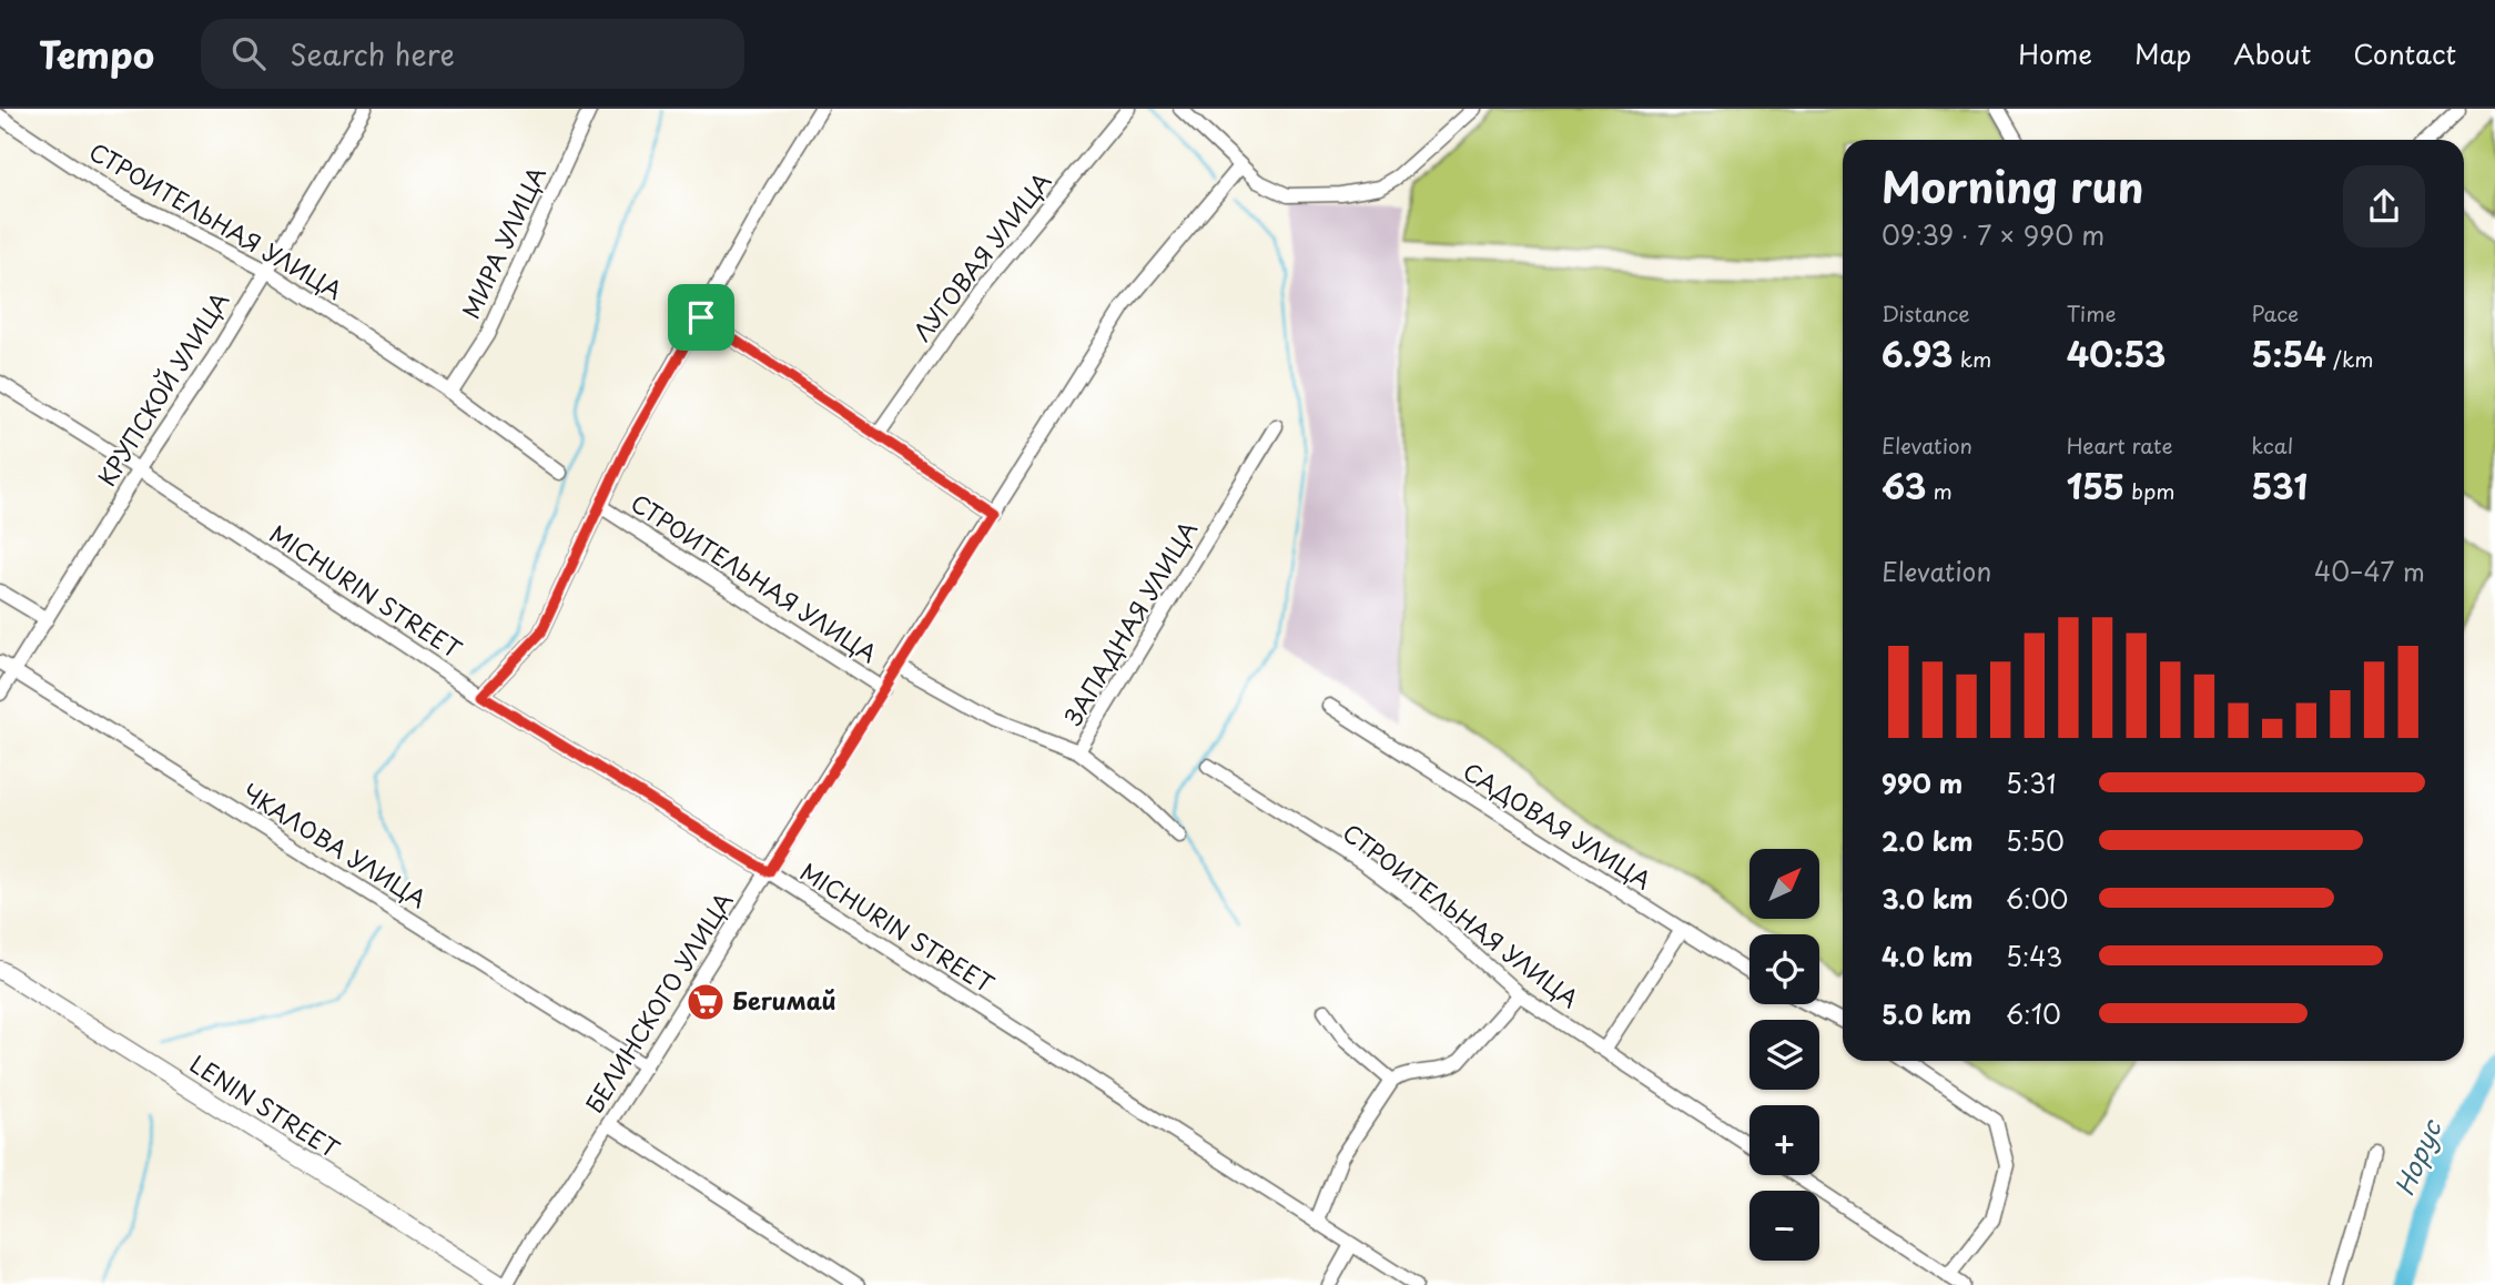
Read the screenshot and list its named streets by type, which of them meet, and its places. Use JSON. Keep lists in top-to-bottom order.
{
  "streets": {
    "main road": ["LENIN STREET"],
    "street": [
      "СТРОИТЕЛЬНАЯ УЛИЦА",
      "МИРА УЛИЦА",
      "ЛУГОВАЯ УЛИЦА",
      "КРУПСКОЙ УЛИЦА",
      "MICHURIN STREET",
      "ЗАПАДНАЯ УЛИЦА",
      "САДОВАЯ УЛИЦА",
      "ЧКАЛОВА УЛИЦА",
      "БЕЛИНСКОГО УЛИЦА"
    ]
  },
  "crossings": [
    ["СТРОИТЕЛЬНАЯ УЛИЦА", "МИРА УЛИЦА"],
    ["СТРОИТЕЛЬНАЯ УЛИЦА", "КРУПСКОЙ УЛИЦА"],
    ["СТРОИТЕЛЬНАЯ УЛИЦА", "БЕЛИНСКОГО УЛИЦА"],
    ["КРУПСКОЙ УЛИЦА", "MICHURIN STREET"],
    ["КРУПСКОЙ УЛИЦА", "ЧКАЛОВА УЛИЦА"],
    ["MICHURIN STREET", "БЕЛИНСКОГО УЛИЦА"],
    ["ЗАПАДНАЯ УЛИЦА", "БЕЛИНСКОГО УЛИЦА"],
    ["ЧКАЛОВА УЛИЦА", "БЕЛИНСКОГО УЛИЦА"],
    ["БЕЛИНСКОГО УЛИЦА", "LENIN STREET"]
  ],
  "water": ["Норус"],
  "places": {
    "supermarket": ["Бегимай"]
  },
  "north": "top right",
  "page": {
    "header": "Tempo",
    "search": "Search here",
    "nav": [
      "Home",
      "Map",
      "About",
      "Contact"
    ],
    "heading": ["Morning run", "09:39 · 7 × 990 m"],
    "stats": [
      ["Distance", "6.93 km"],
      ["Time", "40:53"],
      ["Pace", "5:54 /km"],
      ["Elevation", "63 m"],
      ["Heart rate", "155 bpm"],
      ["kcal", "531"]
    ],
    "chart": ["Elevation", "40–47 m"],
    "list": [
      {
        "name": "990 m",
        "note": "5:31"
      },
      {
        "name": "2.0 km",
        "note": "5:50"
      },
      {
        "name": "3.0 km",
        "note": "6:00"
      },
      {
        "name": "4.0 km",
        "note": "5:43"
      },
      {
        "name": "5.0 km",
        "note": "6:10"
      }
    ],
    "map_buttons": ["+", "−"]
  }
}
